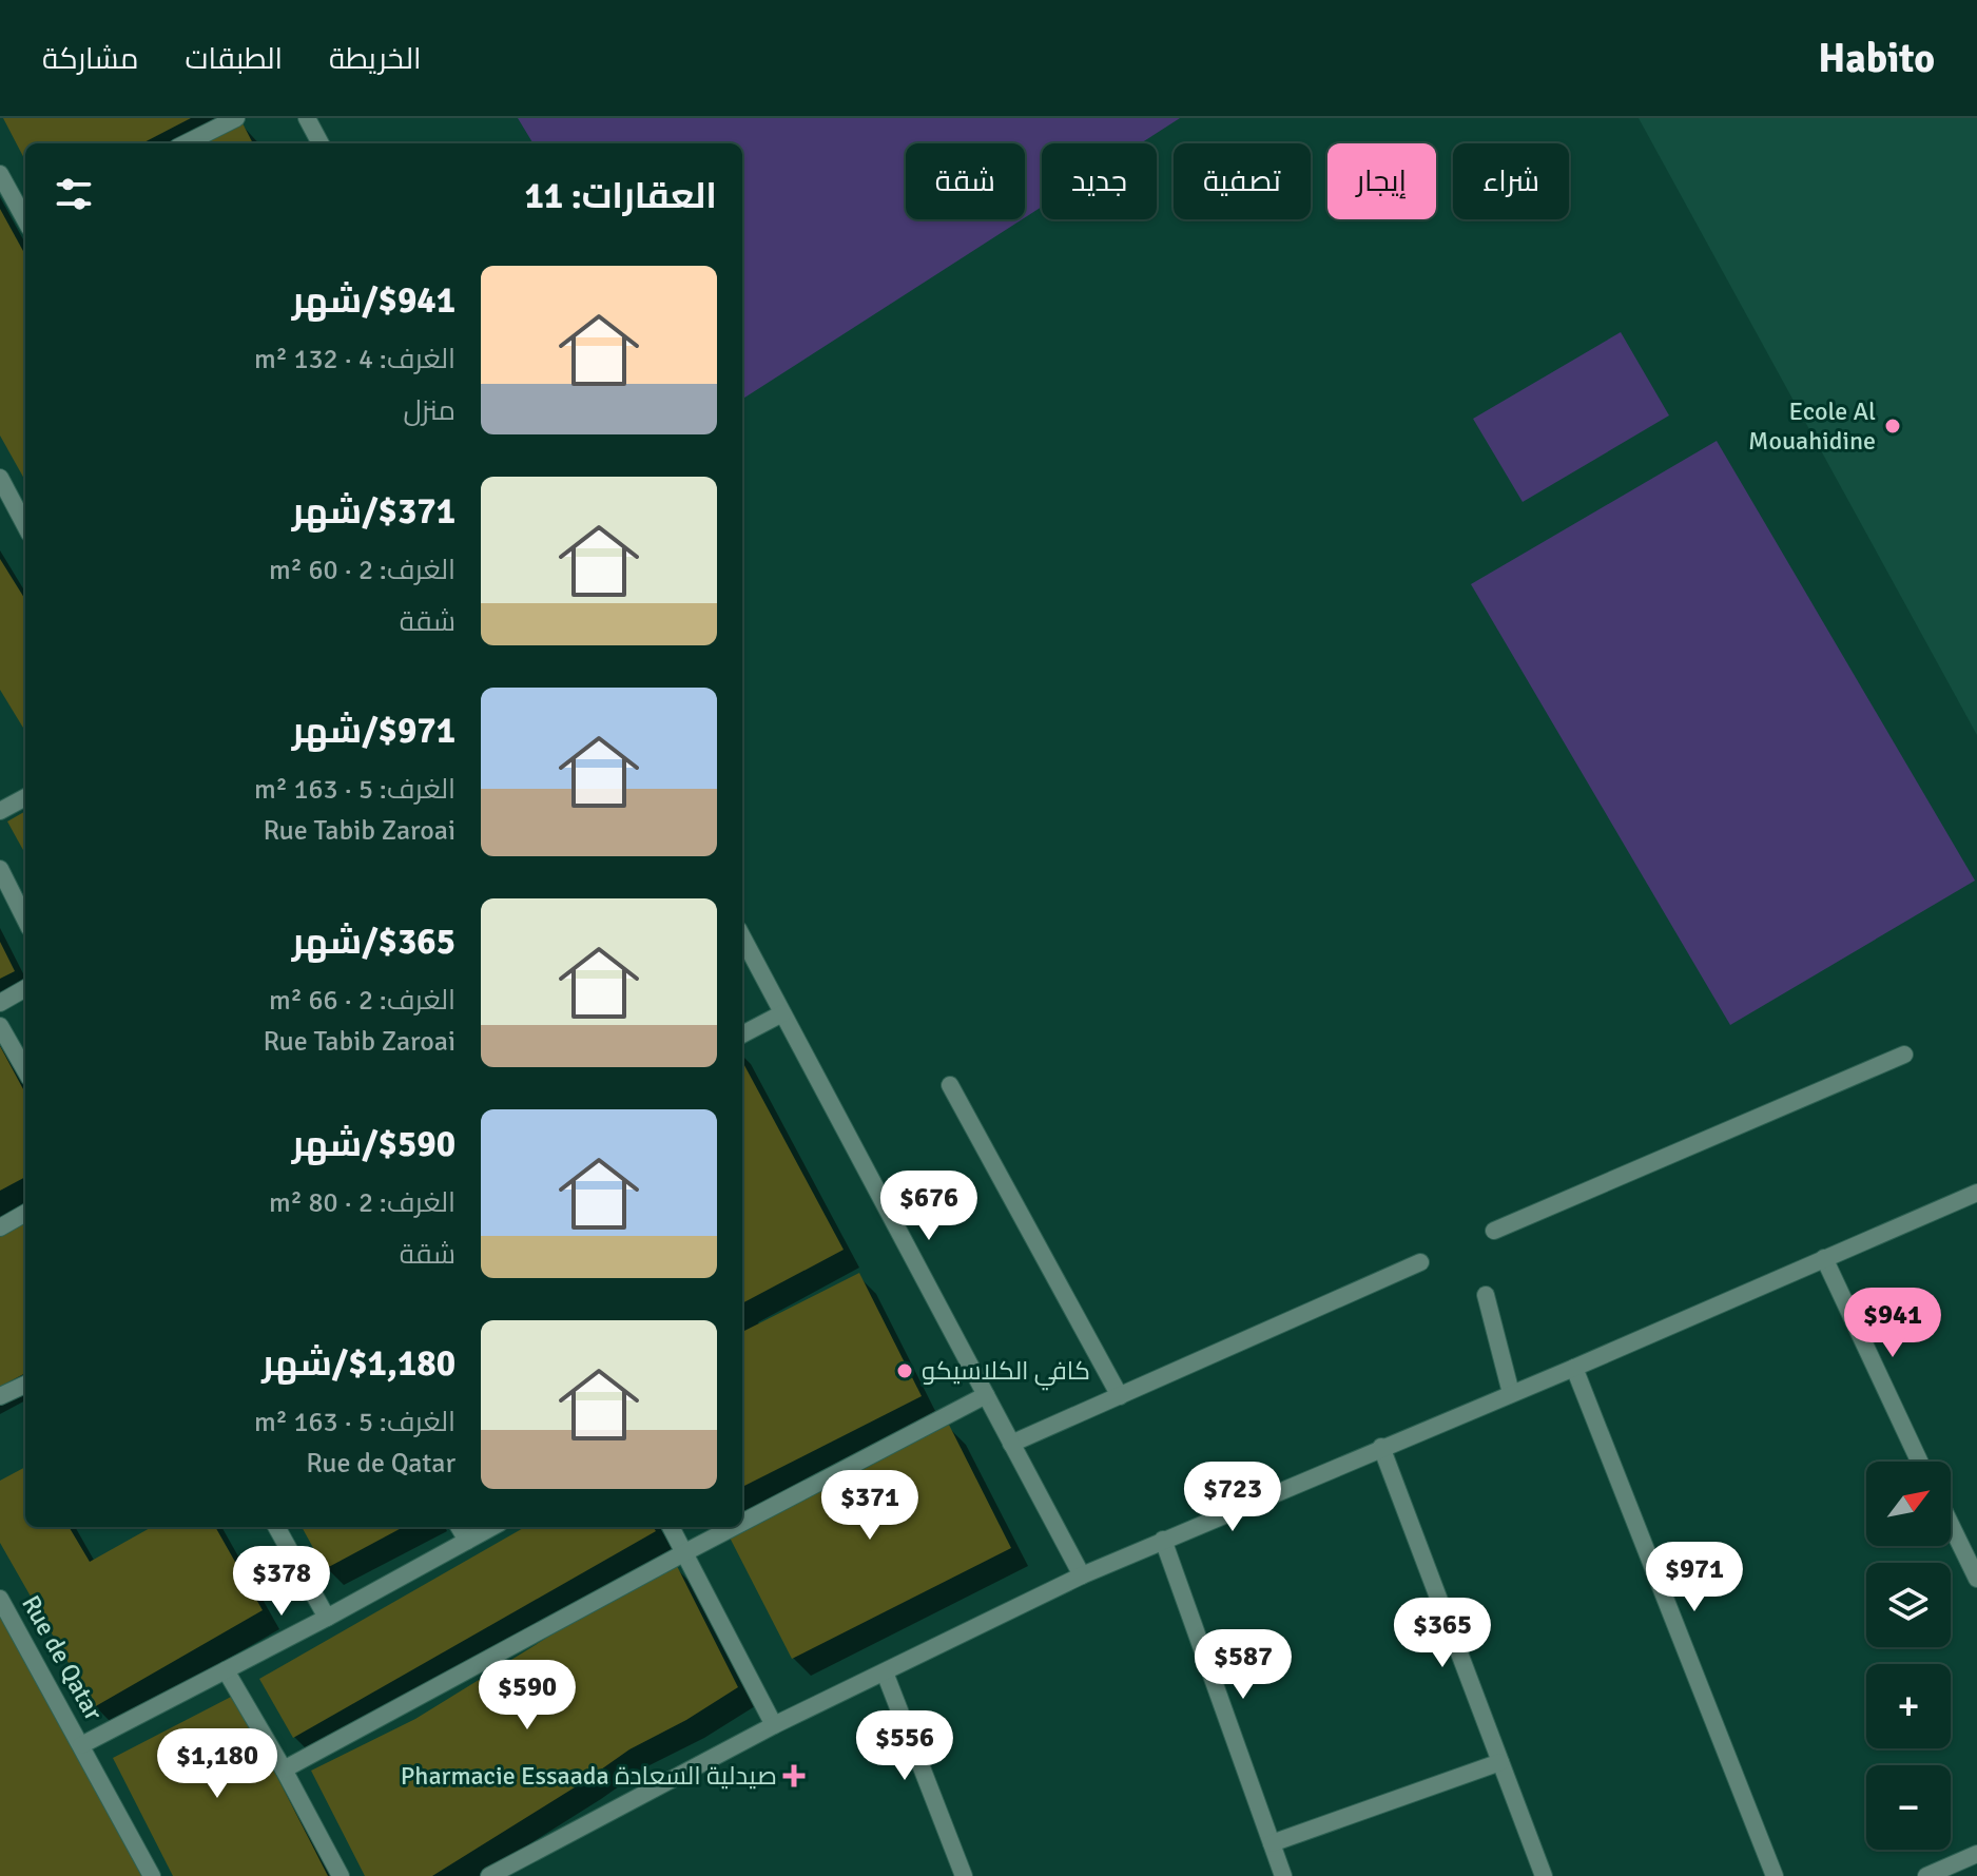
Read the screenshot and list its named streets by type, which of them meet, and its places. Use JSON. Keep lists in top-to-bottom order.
{
  "streets": {
    "street": ["Rue de Qatar"]
  },
  "places": {
    "other": ["Ecole Al Mouahidine", "كافي الكلاسيكو"],
    "health": ["Pharmacie Essaada صيدلية السعادة"]
  },
  "north": "top right",
  "page": {
    "header": "Habito",
    "nav": ["الخريطة", "الطبقات", "مشاركة"],
    "chip": [
      "شراء",
      "إيجار",
      "تصفية",
      "جديد",
      "شقة"
    ],
    "heading": "العقارات: 11",
    "list": [
      {
        "name": "$941/شهر",
        "note": "الغرف: 4 · 132 m² · منزل"
      },
      {
        "name": "$371/شهر",
        "note": "الغرف: 2 · 60 m² · شقة"
      },
      {
        "name": "$971/شهر",
        "note": "الغرف: 5 · 163 m² · Rue Tabib Zaroai"
      },
      {
        "name": "$365/شهر",
        "note": "الغرف: 2 · 66 m² · Rue Tabib Zaroai"
      },
      {
        "name": "$590/شهر",
        "note": "الغرف: 2 · 80 m² · شقة"
      },
      {
        "name": "$1,180/شهر",
        "note": "الغرف: 5 · 163 m² · Rue de Qatar"
      }
    ],
    "price": [
      "$676",
      "$941",
      "$723",
      "$371",
      "$971",
      "$378",
      "$365",
      "$587",
      "$590",
      "$556",
      "$1,180"
    ],
    "map_buttons": ["+", "−"]
  }
}
